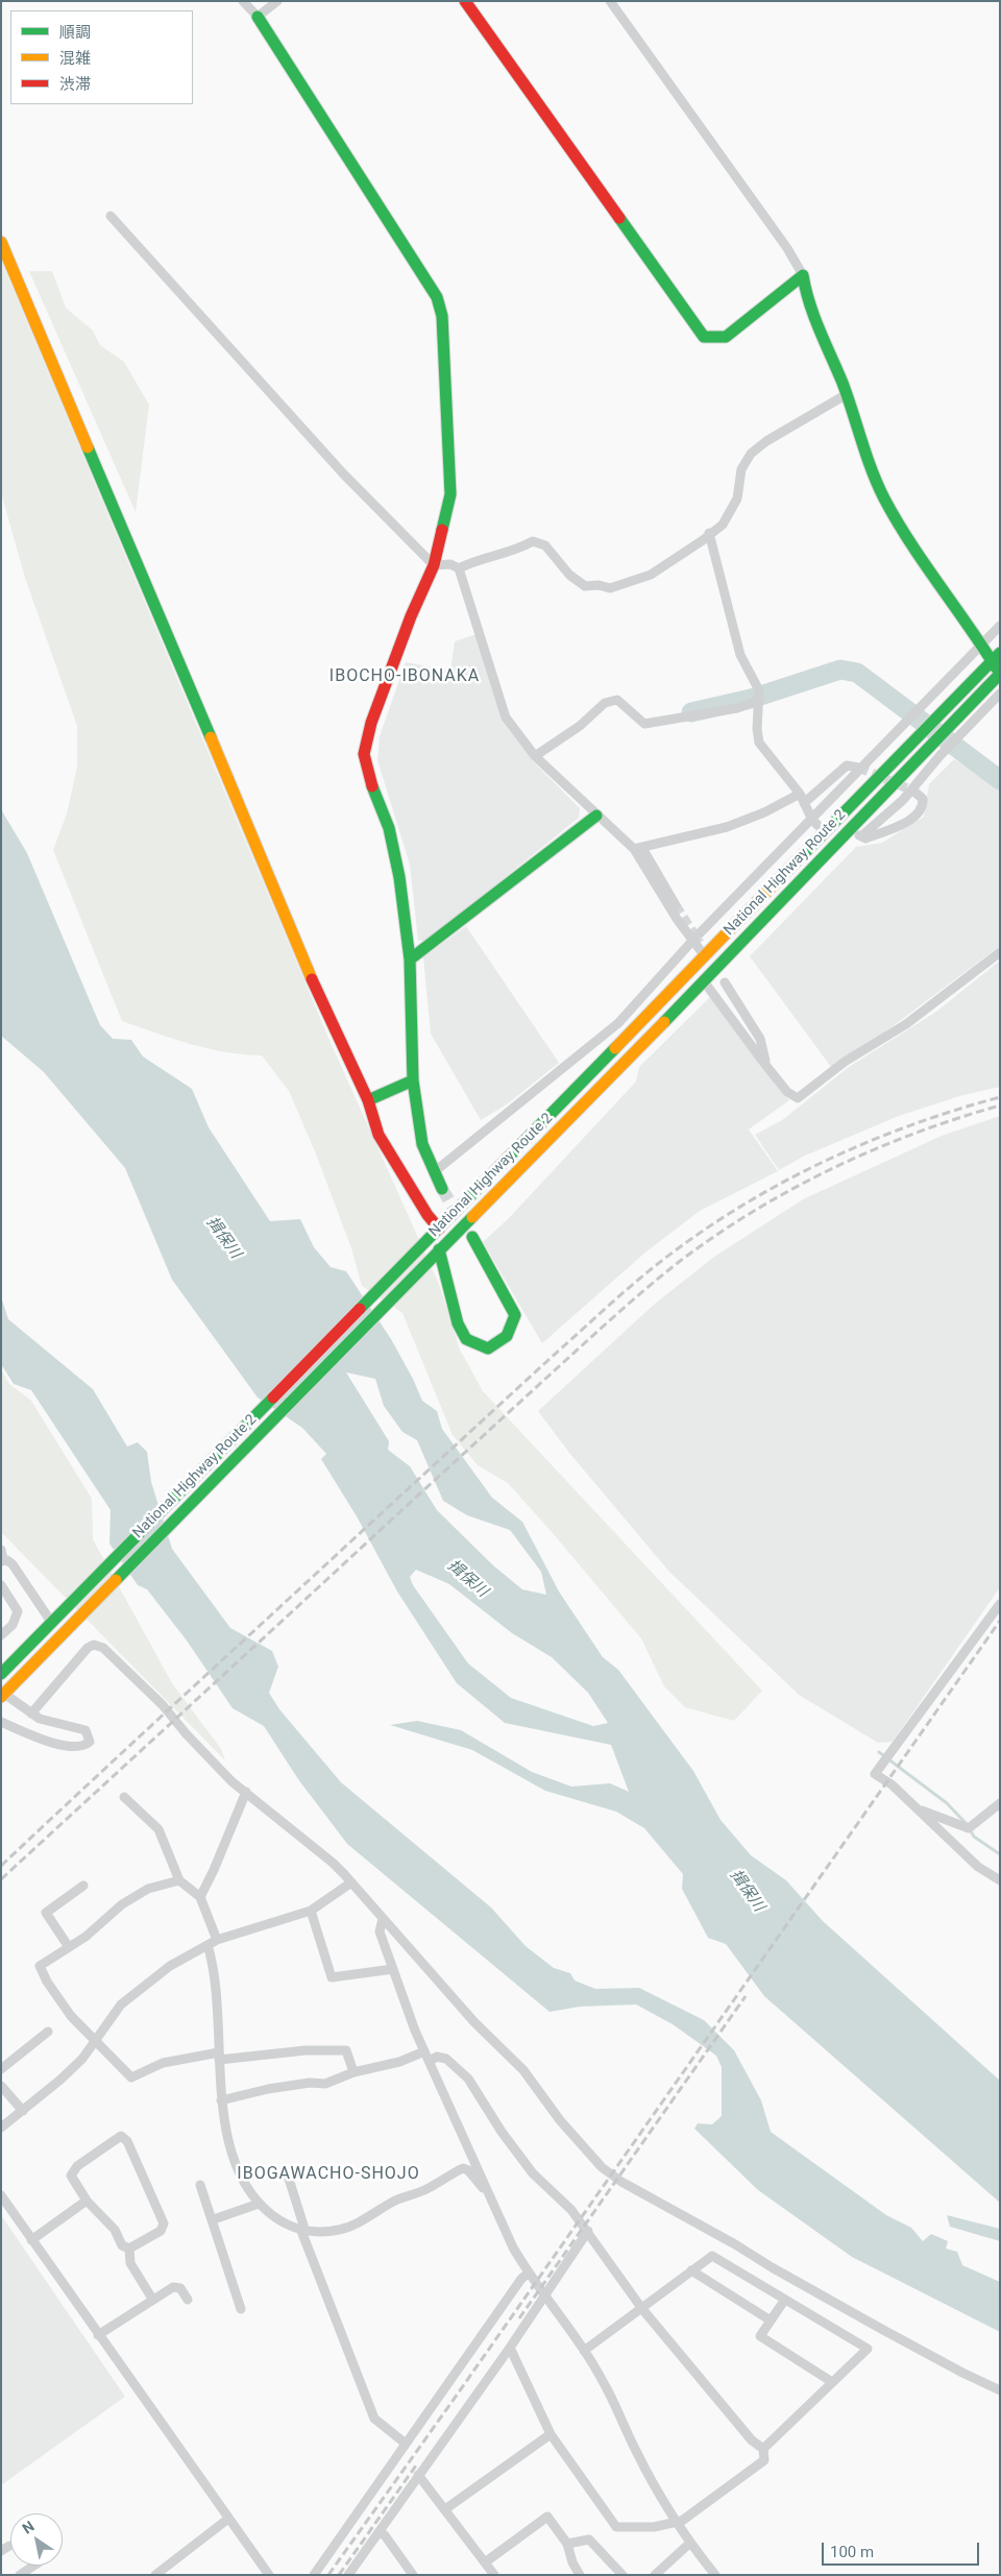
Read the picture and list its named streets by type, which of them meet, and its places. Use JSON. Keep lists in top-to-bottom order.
{
  "streets": {
    "main road": ["National Highway Route 2"]
  },
  "districts": ["IBOCHO-IBONAKA", "IBOGAWACHO-SHOJO"],
  "water": ["揖保川"],
  "legend": ["順調", "混雑", "渋滞"],
  "scale_bar": "100 m",
  "north": "top left"
}
